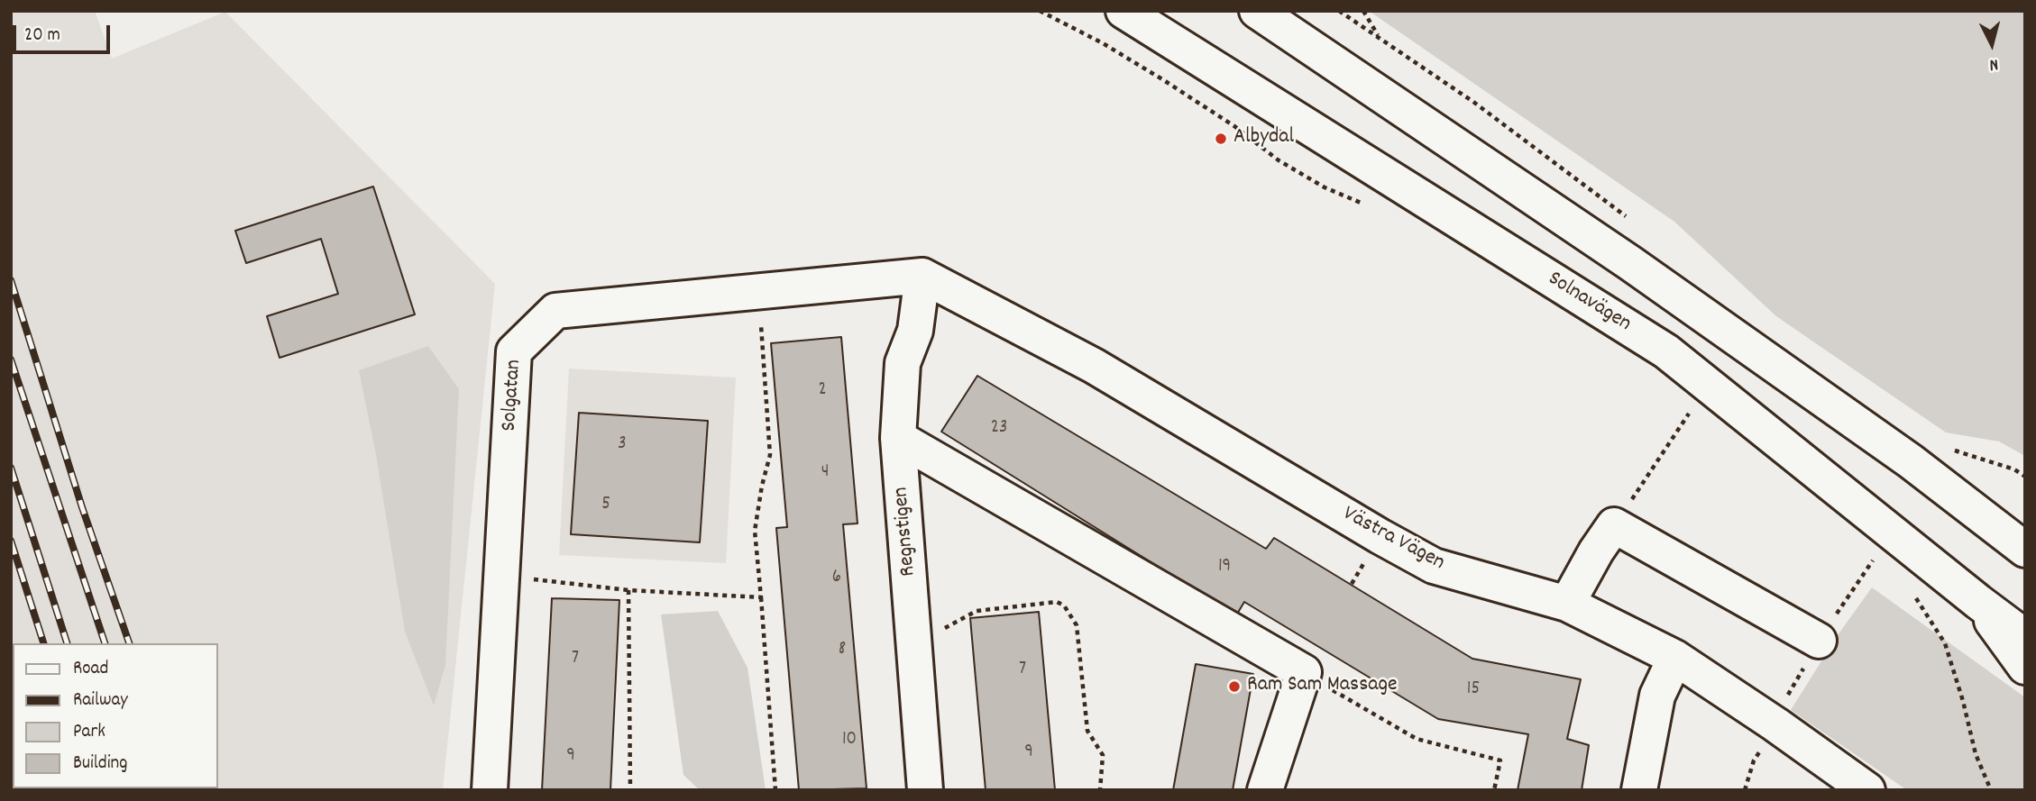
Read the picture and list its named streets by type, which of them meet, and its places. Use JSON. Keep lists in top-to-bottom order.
{
  "streets": {
    "street": [
      "Solnavägen",
      "Solgatan",
      "Regnstigen",
      "Västra Vägen"
    ]
  },
  "crossings": [
    ["Solgatan", "Regnstigen"],
    ["Solgatan", "Västra Vägen"],
    ["Regnstigen", "Västra Vägen"]
  ],
  "places": ["Albydal", "Ram Sam Massage"],
  "house_numbers": [
    "2",
    "23",
    "3",
    "4",
    "5",
    "19",
    "6",
    "8",
    "7",
    "7",
    "15",
    "10",
    "9",
    "9"
  ],
  "legend": [
    "Road",
    "Railway",
    "Park",
    "Building"
  ],
  "scale_bar": "20 m",
  "north": "bottom"
}
